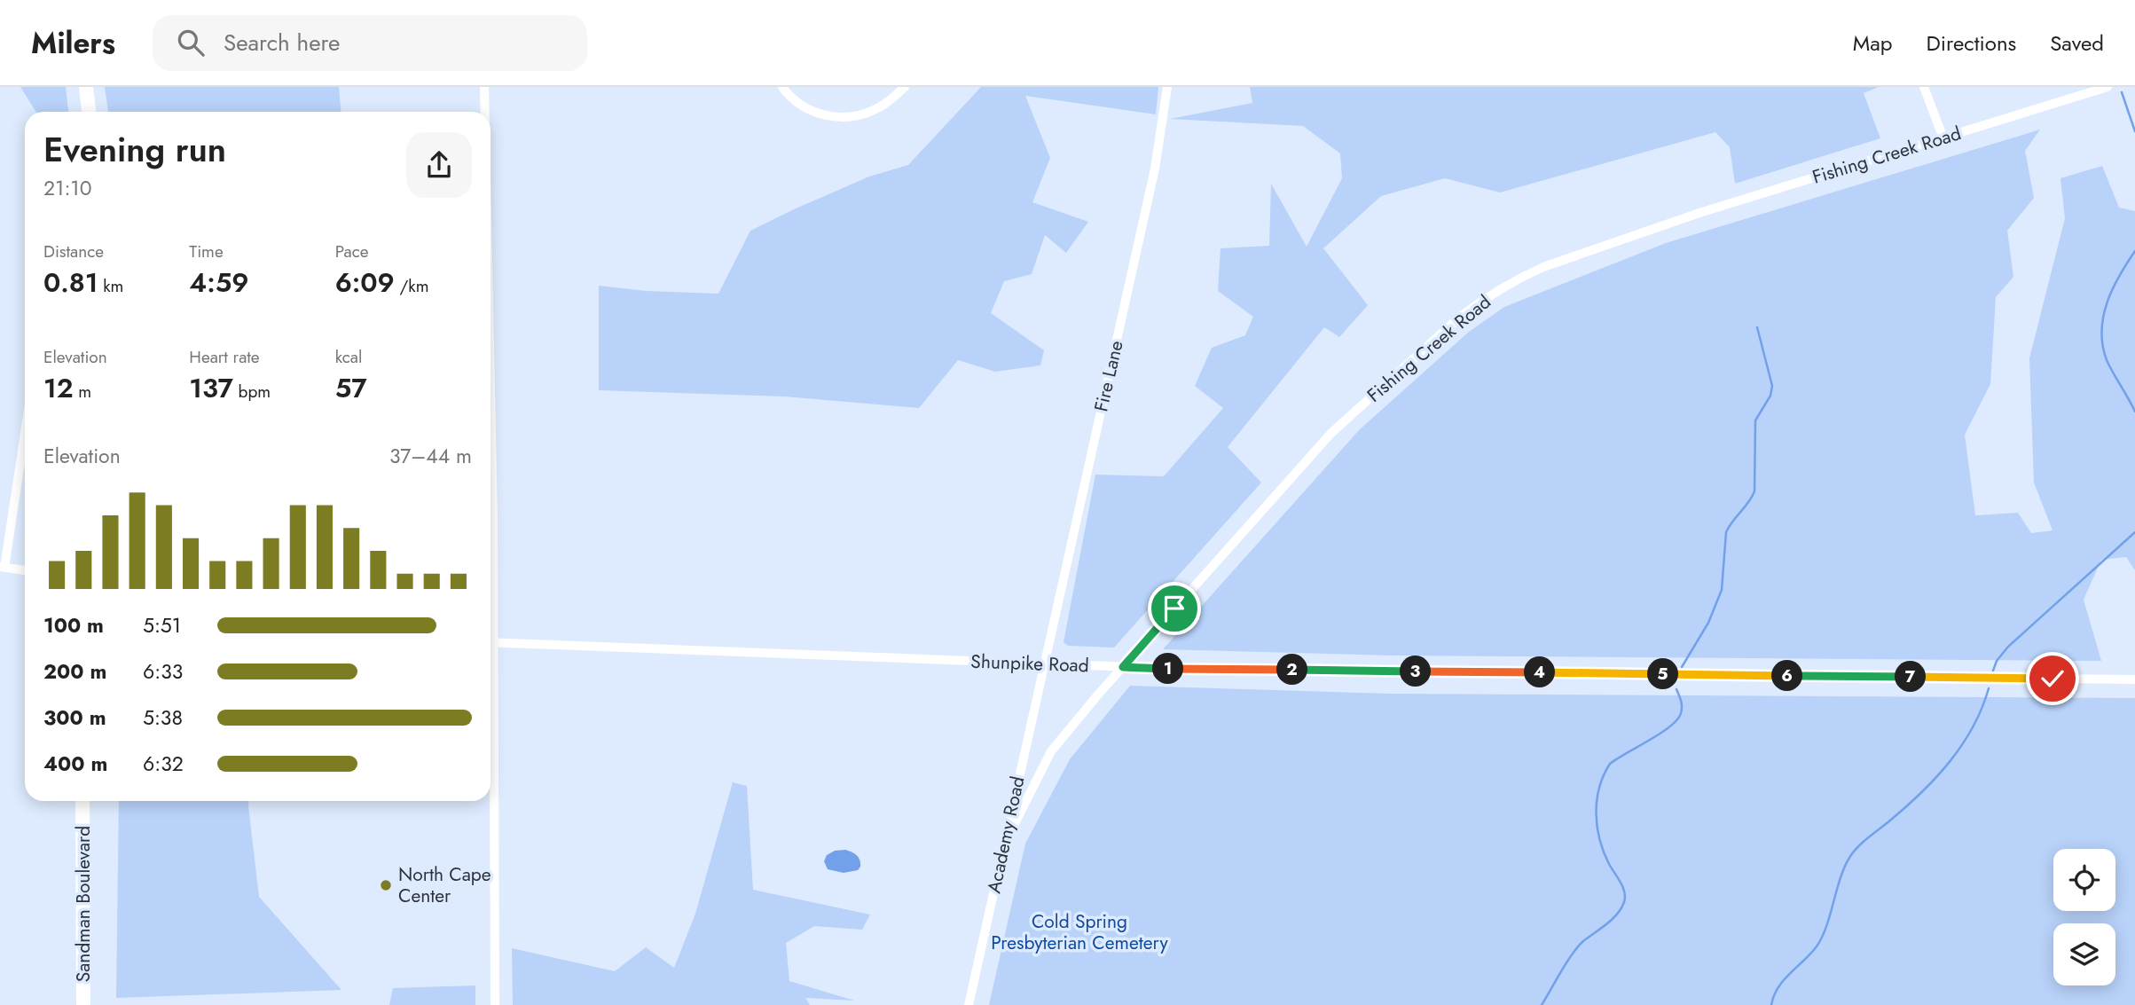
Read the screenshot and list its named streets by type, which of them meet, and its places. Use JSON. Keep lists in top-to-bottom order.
{
  "streets": {
    "highway": ["Sandman Boulevard"],
    "street": [
      "Fishing Creek Road",
      "Fire Lane",
      "Shunpike Road",
      "Academy Road"
    ]
  },
  "crossings": [
    ["Fishing Creek Road", "Shunpike Road"],
    ["Fishing Creek Road", "Academy Road"],
    ["Fire Lane", "Shunpike Road"],
    ["Fire Lane", "Academy Road"],
    ["Shunpike Road", "Academy Road"]
  ],
  "parks": ["Cold Spring Presbyterian Cemetery"],
  "places": ["North Cape Center"],
  "page": {
    "header": "Milers",
    "search": "Search here",
    "nav": ["Map", "Directions", "Saved"],
    "heading": ["Evening run", "21:10"],
    "stats": [
      ["Distance", "0.81 km"],
      ["Time", "4:59"],
      ["Pace", "6:09 /km"],
      ["Elevation", "12 m"],
      ["Heart rate", "137 bpm"],
      ["kcal", "57"]
    ],
    "chart": ["Elevation", "37–44 m"],
    "list": [
      {
        "name": "100 m",
        "note": "5:51"
      },
      {
        "name": "200 m",
        "note": "6:33"
      },
      {
        "name": "300 m",
        "note": "5:38"
      },
      {
        "name": "400 m",
        "note": "6:32"
      }
    ],
    "pins": [
      "1",
      "2",
      "3",
      "4",
      "5",
      "6",
      "7"
    ]
  }
}
